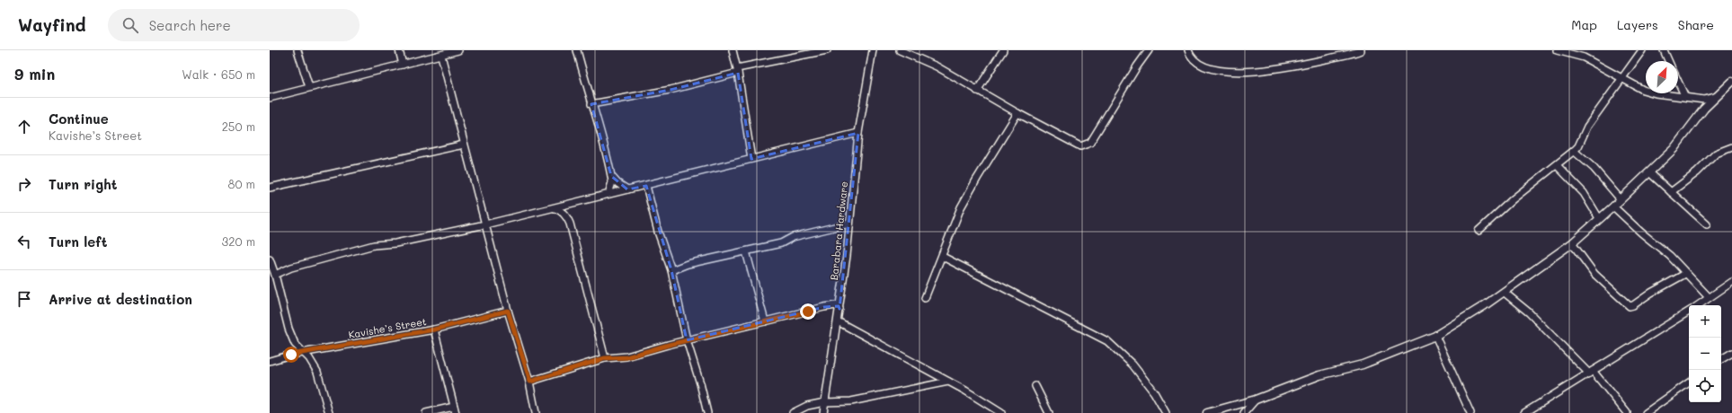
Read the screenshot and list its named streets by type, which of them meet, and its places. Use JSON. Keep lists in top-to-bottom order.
{
  "streets": {
    "street": ["Barabara Hardware", "Kavishe’s Street"]
  },
  "north": "top right",
  "page": {
    "header": "Wayfind",
    "search": "Search here",
    "nav": ["Map", "Layers", "Share"],
    "heading": ["9 min", "Walk · 650 m"],
    "list": [
      ["Continue", "Kavishe’s Street", "250 m"],
      ["Turn right", "80 m"],
      ["Turn left", "320 m"],
      "Arrive at destination"
    ],
    "map_buttons": ["+", "−"]
  }
}
